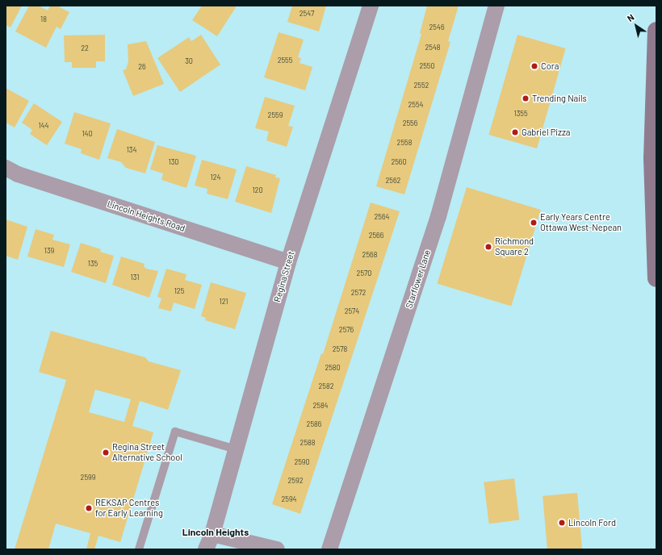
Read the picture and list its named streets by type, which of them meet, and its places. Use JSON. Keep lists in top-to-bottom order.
{
  "streets": {
    "street": ["Lincoln Heights Road", "Regina Street", "Starflower Lane"]
  },
  "crossings": [
    ["Lincoln Heights Road", "Regina Street"]
  ],
  "districts": ["Lincoln Heights"],
  "places": [
    "Cora",
    "Trending Nails",
    "Gabriel Pizza",
    "Early Years Centre Ottawa West-Nepean",
    "Richmond Square 2",
    "Regina Street Alternative School",
    "REKSAP Centres for Early Learning",
    "Lincoln Ford"
  ],
  "house_numbers": [
    "2547",
    "18",
    "2546",
    "2548",
    "22",
    "2555",
    "30",
    "2550",
    "26",
    "2552",
    "2554",
    "1355",
    "2559",
    "2556",
    "144",
    "140",
    "2558",
    "134",
    "130",
    "2560",
    "124",
    "2562",
    "120",
    "2564",
    "2566",
    "139",
    "2568",
    "135",
    "2570",
    "131",
    "125",
    "2572",
    "121",
    "2574",
    "2576",
    "2578",
    "2580",
    "2582",
    "2584",
    "2586",
    "2588",
    "2590",
    "2599",
    "2592",
    "2594"
  ],
  "north": "top left"
}
